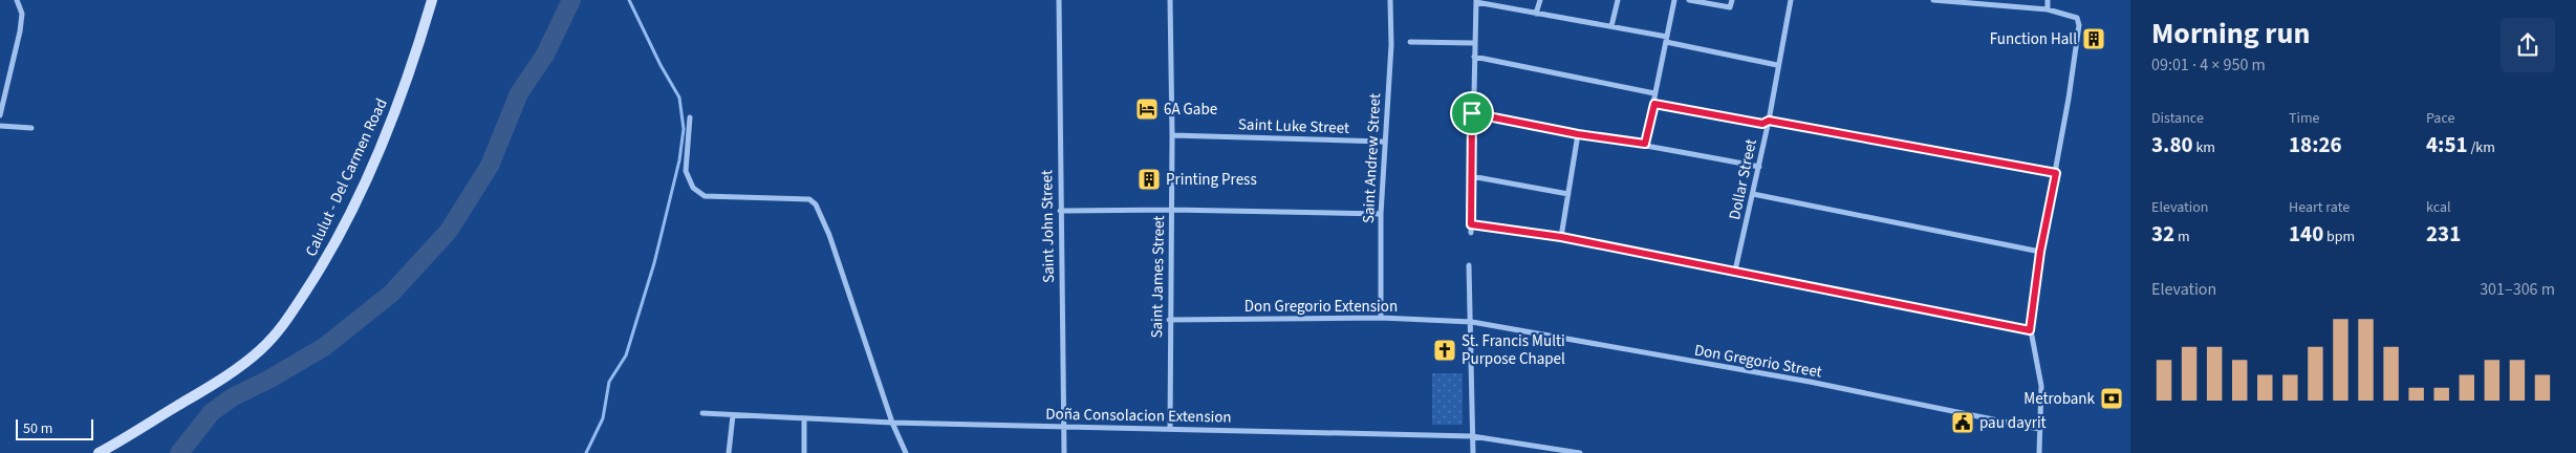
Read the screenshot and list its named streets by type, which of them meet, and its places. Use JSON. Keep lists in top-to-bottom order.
{
  "streets": {
    "main road": ["Calulut - Del Carmen Road"],
    "street": [
      "Saint Luke Street",
      "Saint Andrew Street",
      "Dollar Street",
      "Saint John Street",
      "Saint James Street",
      "Don Gregorio Extension",
      "Don Gregorio Street",
      "Doña Consolacion Extension"
    ]
  },
  "crossings": [
    ["Saint Luke Street", "Saint Andrew Street"],
    ["Saint Luke Street", "Saint James Street"],
    ["Saint Andrew Street", "Don Gregorio Extension"],
    ["Saint John Street", "Doña Consolacion Extension"],
    ["Saint James Street", "Don Gregorio Extension"],
    ["Saint James Street", "Doña Consolacion Extension"],
    ["Don Gregorio Extension", "Don Gregorio Street"]
  ],
  "places": {
    "building": ["Function Hall", "Printing Press"],
    "hotel": ["6A Gabe"],
    "church": ["St. Francis Multi Purpose Chapel"],
    "bank": ["Metrobank"],
    "public building": ["pau dayrit"]
  },
  "scale_bar": "50 m",
  "page": {
    "heading": ["Morning run", "09:01 · 4 × 950 m"],
    "stats": [
      ["Distance", "3.80 km"],
      ["Time", "18:26"],
      ["Pace", "4:51 /km"],
      ["Elevation", "32 m"],
      ["Heart rate", "140 bpm"],
      ["kcal", "231"]
    ],
    "chart": ["Elevation", "301–306 m"],
    "scale": "50 m"
  }
}
